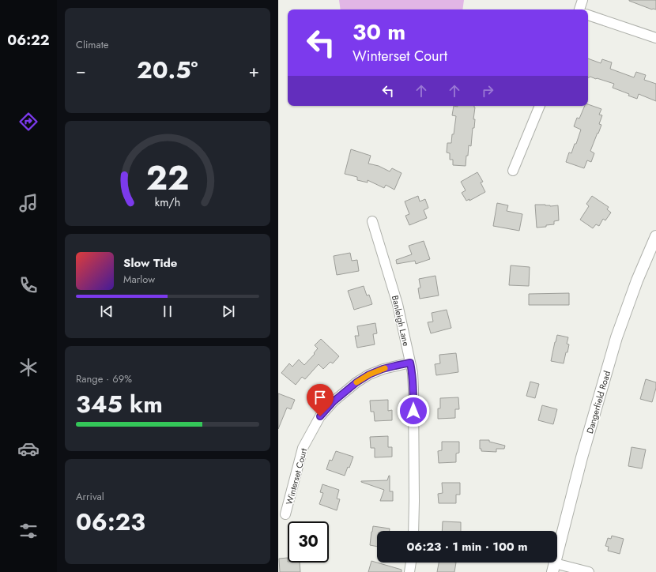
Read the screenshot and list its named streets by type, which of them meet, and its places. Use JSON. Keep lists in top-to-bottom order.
{
  "streets": {
    "street": ["Banleigh Lane", "Dangerfield Road", "Winterset Court"]
  },
  "crossings": [
    ["Banleigh Lane", "Winterset Court"]
  ],
  "page": {
    "tabs": "06:22",
    "tile": [
      "Climate",
      ["Range · 69%", "345 km"],
      ["Arrival", "06:23"]
    ],
    "turn": ["30 m", "Winterset Court"],
    "heat": ["−", "20.5°", "+"],
    "song": ["Slow Tide", "Marlow"],
    "limit": "30",
    "trip": "06:23 · 1 min · 100 m",
    "gauge": ["22", "km/h"]
  }
}
